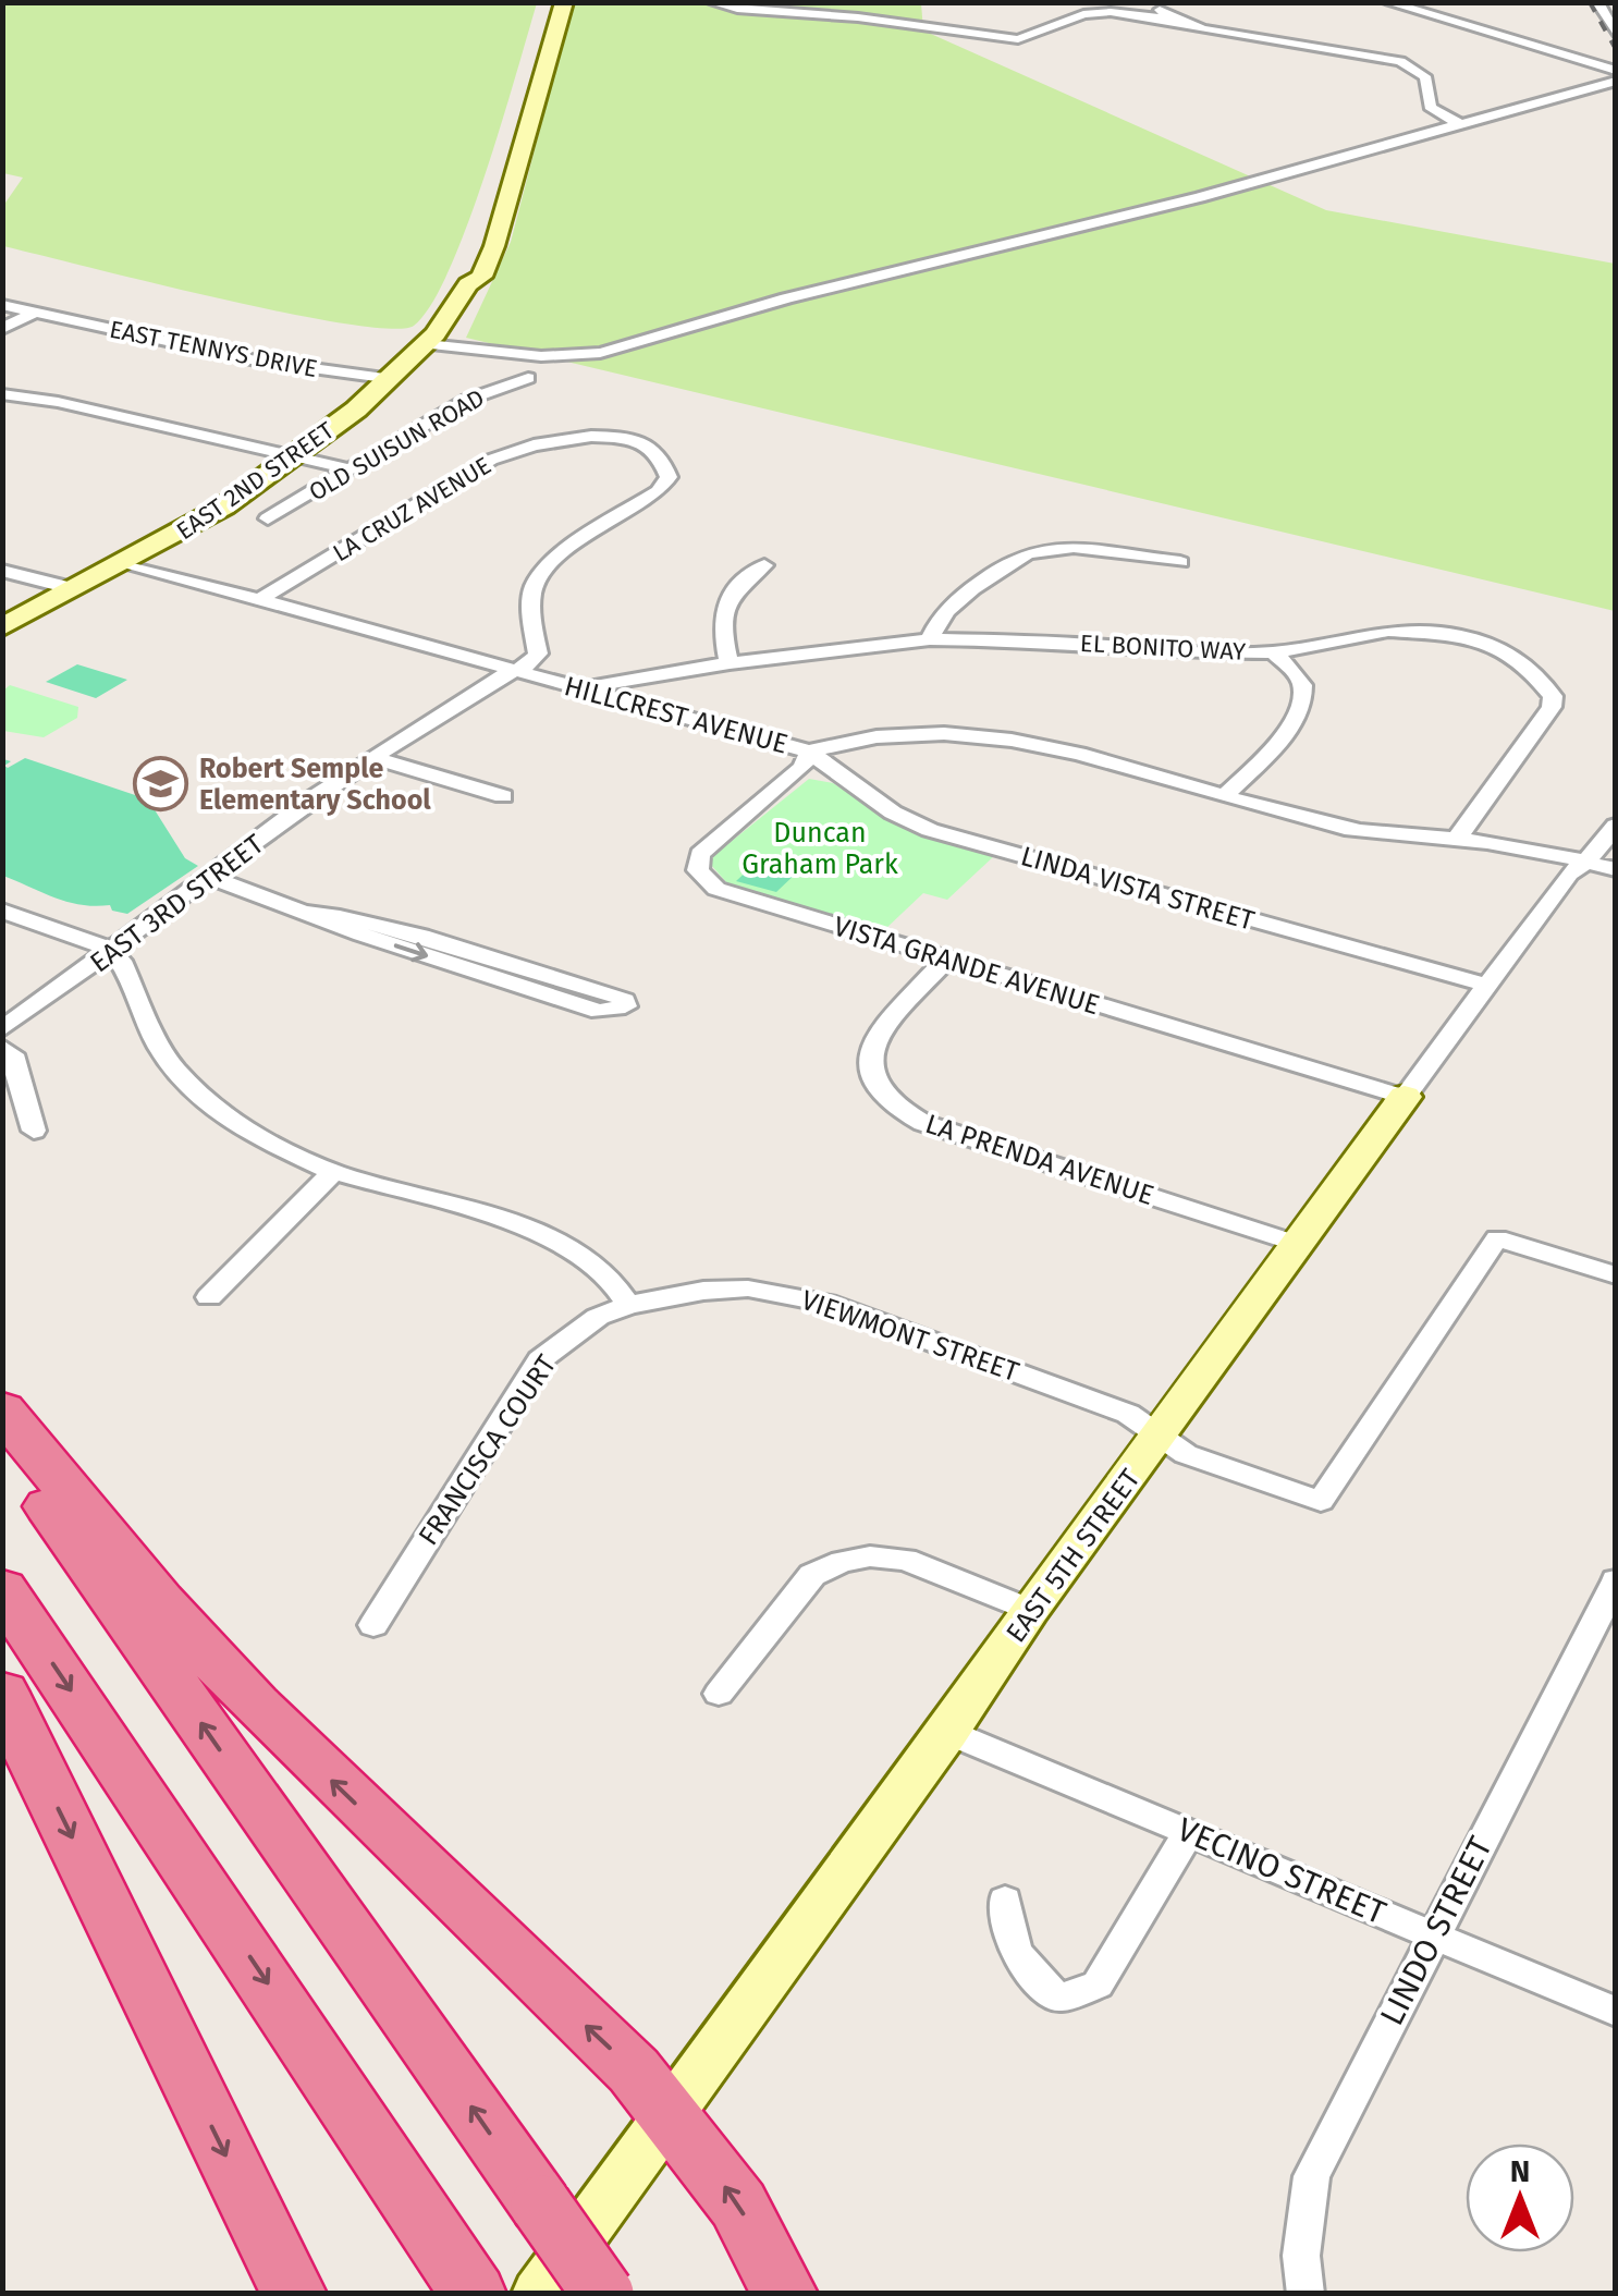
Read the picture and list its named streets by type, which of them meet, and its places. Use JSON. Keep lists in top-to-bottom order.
{
  "streets": {
    "main road": ["EAST 2ND STREET", "EAST 5TH STREET"],
    "street": [
      "EAST TENNYS DRIVE",
      "OLD SUISUN ROAD",
      "LA CRUZ AVENUE",
      "EL BONITO WAY",
      "HILLCREST AVENUE",
      "LINDA VISTA STREET",
      "EAST 3RD STREET",
      "VISTA GRANDE AVENUE",
      "LA PRENDA AVENUE",
      "VIEWMONT STREET",
      "FRANCISCA COURT",
      "VECINO STREET",
      "LINDO STREET"
    ]
  },
  "crossings": [
    ["EAST TENNYS DRIVE", "EAST 2ND STREET"],
    ["EAST 2ND STREET", "HILLCREST AVENUE"],
    ["LA CRUZ AVENUE", "HILLCREST AVENUE"],
    ["LA CRUZ AVENUE", "EAST 3RD STREET"],
    ["EL BONITO WAY", "HILLCREST AVENUE"],
    ["HILLCREST AVENUE", "LINDA VISTA STREET"],
    ["HILLCREST AVENUE", "EAST 3RD STREET"],
    ["HILLCREST AVENUE", "VISTA GRANDE AVENUE"],
    ["HILLCREST AVENUE", "EAST 5TH STREET"],
    ["LINDA VISTA STREET", "VISTA GRANDE AVENUE"],
    ["LINDA VISTA STREET", "EAST 5TH STREET"],
    ["VISTA GRANDE AVENUE", "LA PRENDA AVENUE"],
    ["VISTA GRANDE AVENUE", "EAST 5TH STREET"],
    ["LA PRENDA AVENUE", "EAST 5TH STREET"],
    ["VIEWMONT STREET", "FRANCISCA COURT"],
    ["VIEWMONT STREET", "EAST 5TH STREET"],
    ["EAST 5TH STREET", "VECINO STREET"],
    ["VECINO STREET", "LINDO STREET"]
  ],
  "parks": ["Duncan Graham Park"],
  "places": {
    "school or university": ["Robert Semple Elementary School"]
  },
  "north": "top"
}
